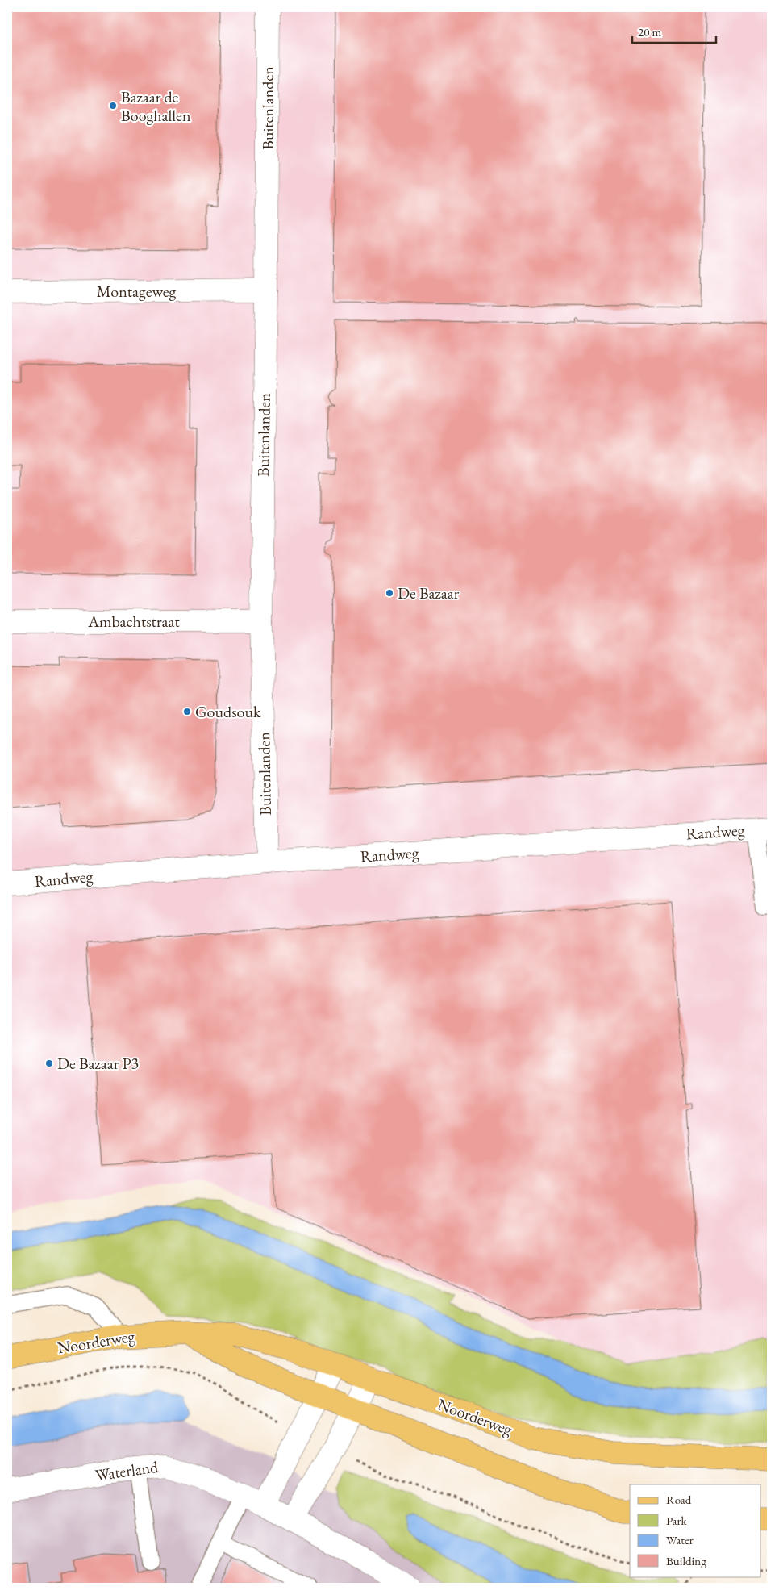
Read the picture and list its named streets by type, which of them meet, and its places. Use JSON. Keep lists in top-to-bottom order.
{
  "streets": {
    "main road": ["Noorderweg"],
    "street": [
      "Buitenlanden",
      "Montageweg",
      "Ambachtstraat",
      "Randweg",
      "Waterland"
    ]
  },
  "crossings": [
    ["Buitenlanden", "Montageweg"],
    ["Buitenlanden", "Ambachtstraat"],
    ["Buitenlanden", "Randweg"]
  ],
  "places": [
    "Bazaar de Booghallen",
    "De Bazaar",
    "Goudsouk",
    "De Bazaar P3"
  ],
  "legend": [
    "Road",
    "Park",
    "Water",
    "Building"
  ],
  "scale_bar": "20 m"
}
